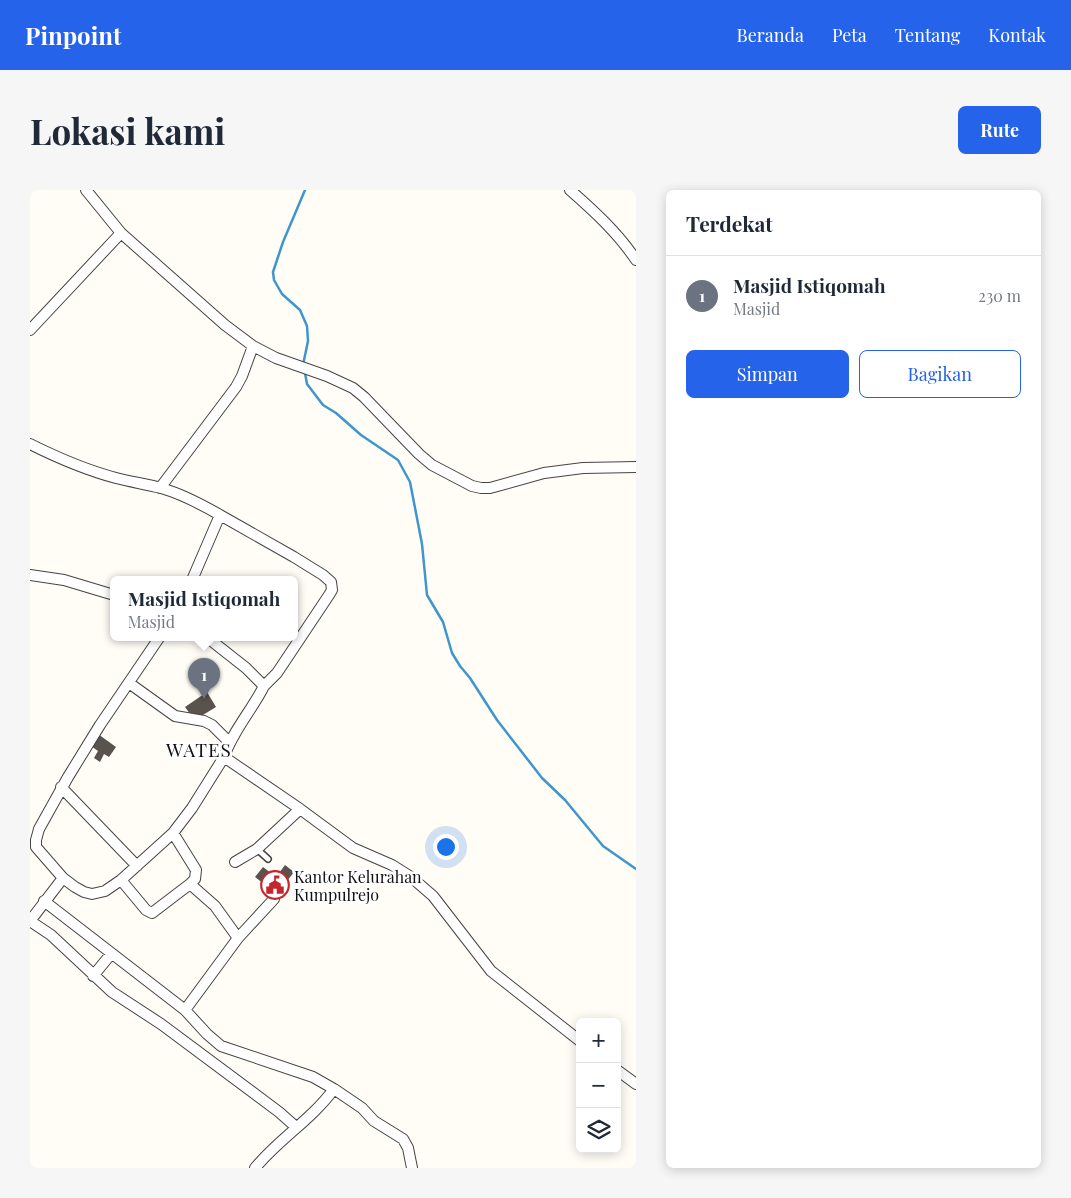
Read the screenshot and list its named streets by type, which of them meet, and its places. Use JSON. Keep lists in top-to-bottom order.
{
  "districts": ["WATES"],
  "places": {
    "public building": ["Kantor Kelurahan Kumpulrejo"]
  },
  "page": {
    "header": "Pinpoint",
    "nav": [
      "Beranda",
      "Peta",
      "Tentang",
      "Kontak"
    ],
    "buttons": [
      "Rute",
      ["Simpan", "Bagikan"]
    ],
    "title": "Lokasi kami",
    "heading": "Terdekat",
    "list": [
      {
        "mark": "1",
        "name": "Masjid Istiqomah",
        "note": "Masjid",
        "value": "230 m"
      }
    ],
    "popup": ["Masjid Istiqomah", "Masjid"],
    "pins": "1",
    "map_buttons": ["+", "−"]
  }
}
